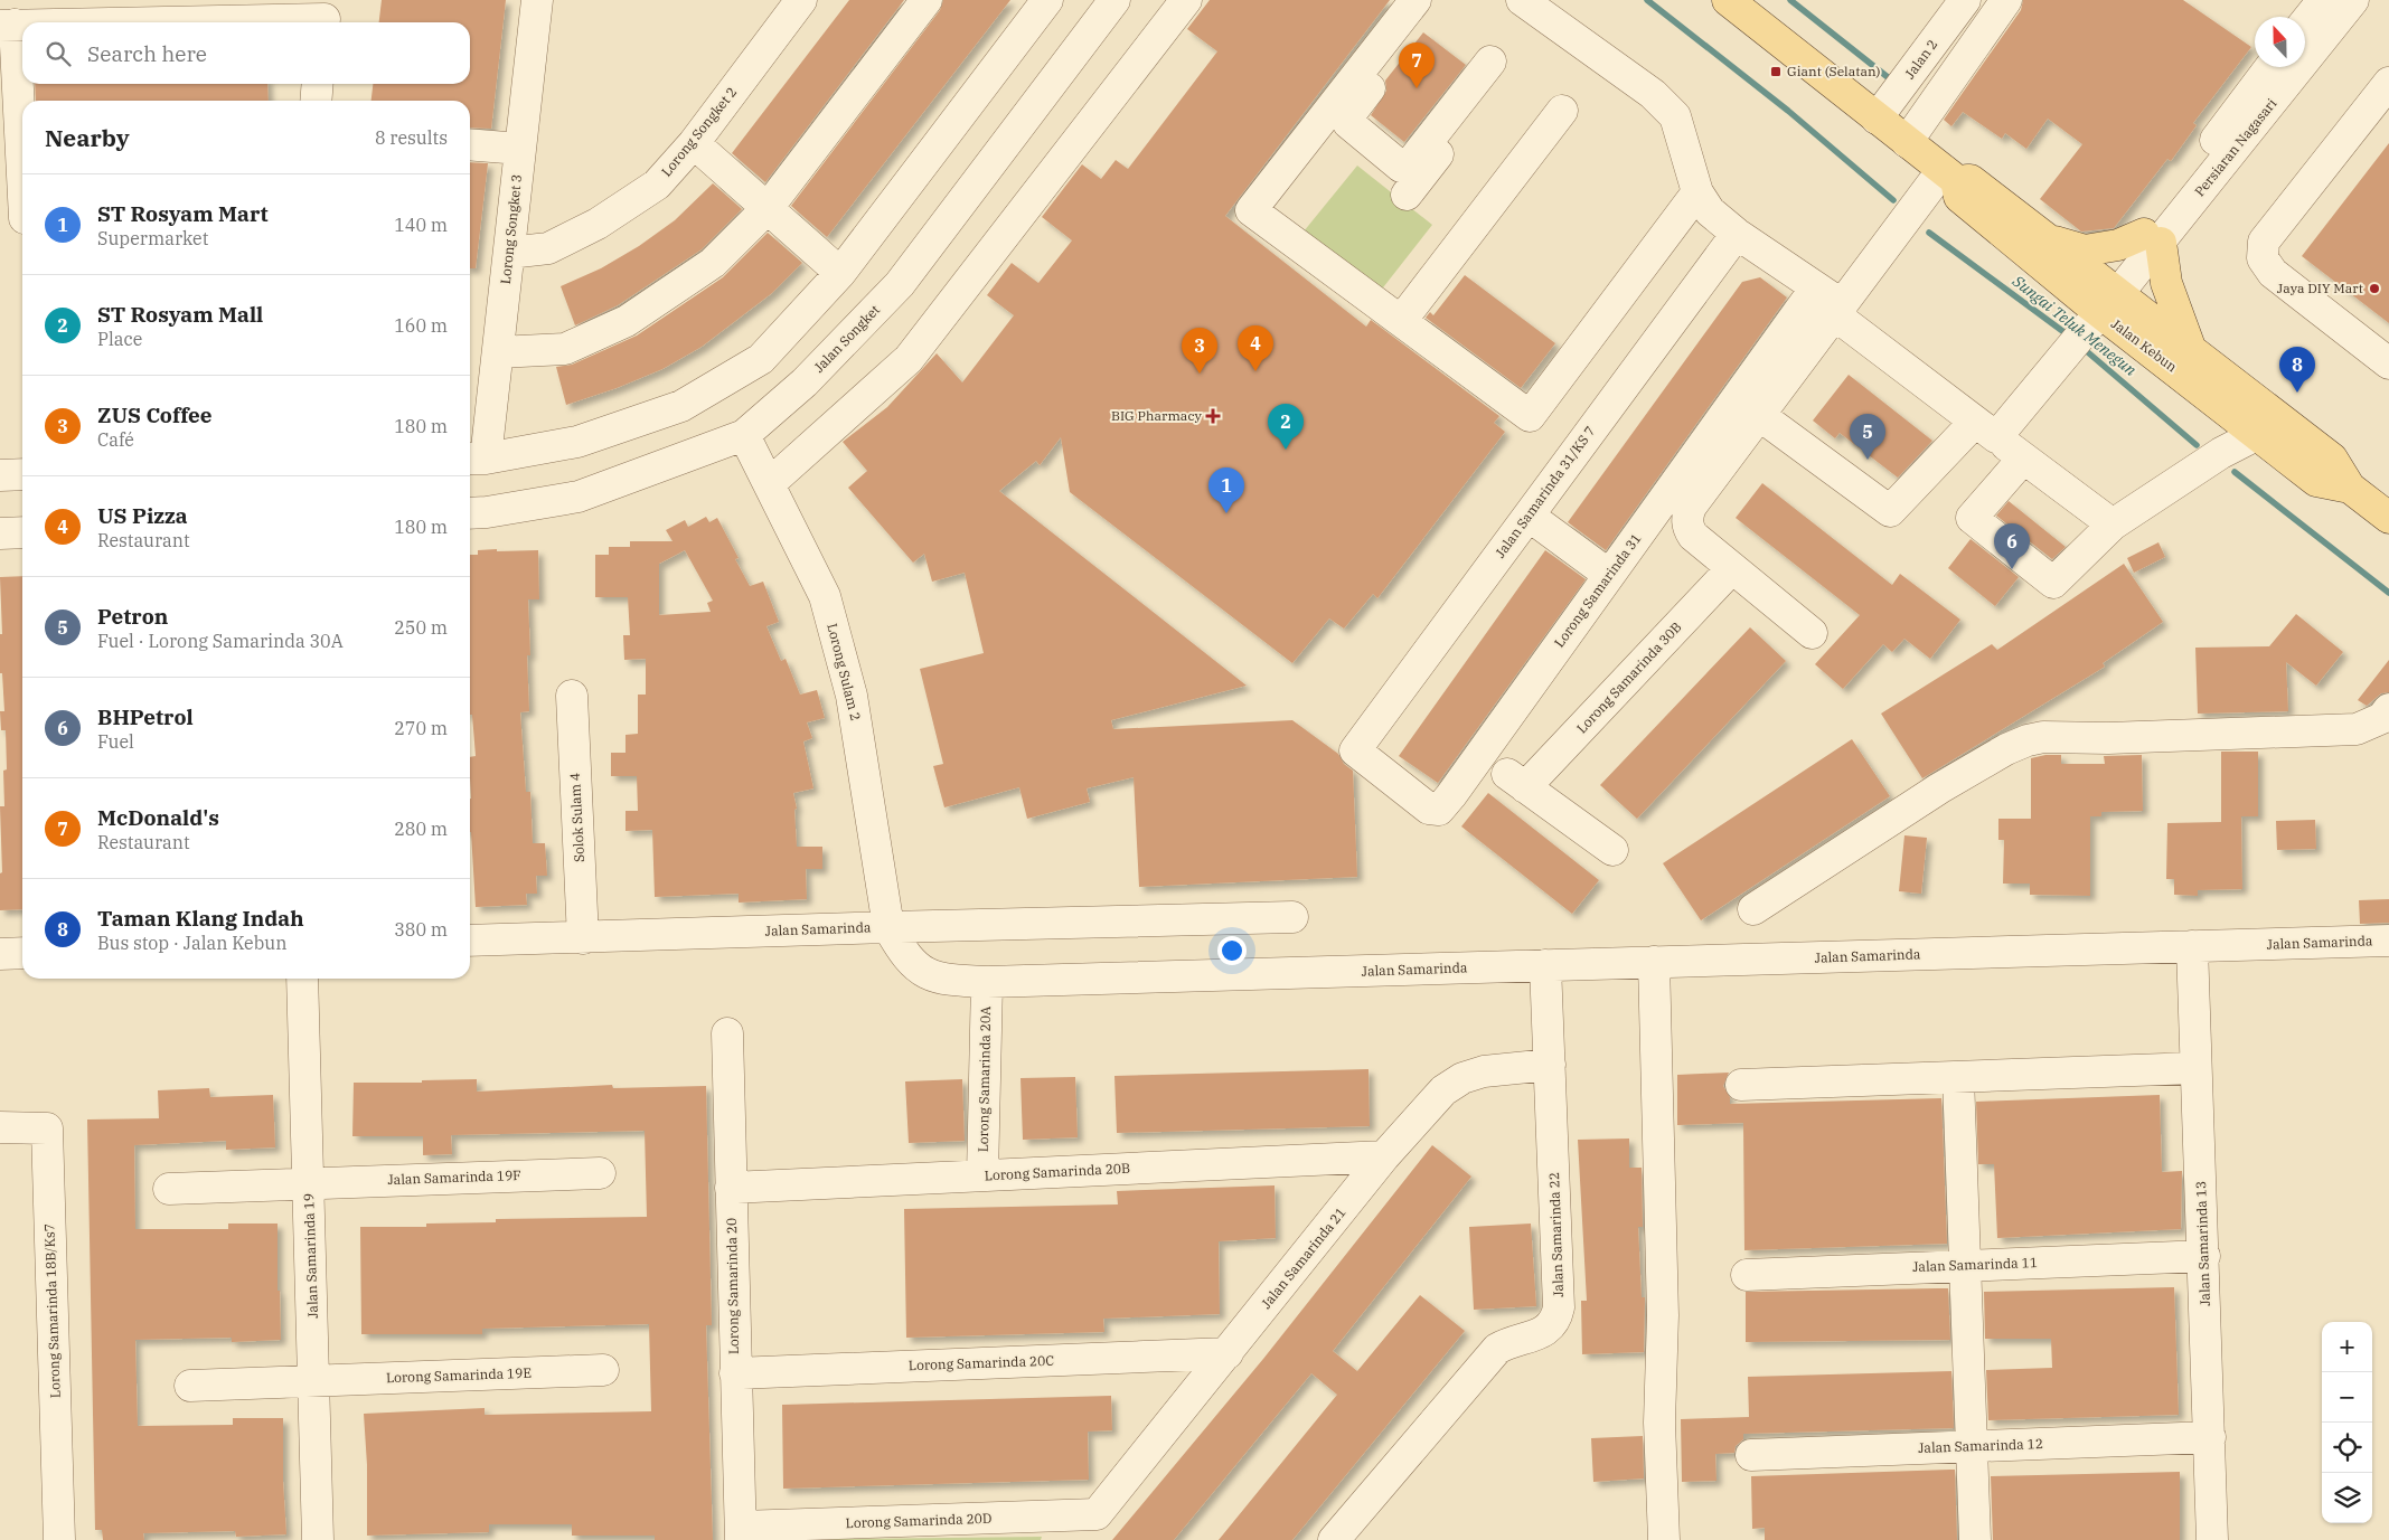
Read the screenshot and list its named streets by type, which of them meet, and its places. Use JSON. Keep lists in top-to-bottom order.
{
  "streets": {
    "main road": ["Jalan Kebun"],
    "street": [
      "Jalan 2",
      "Lorong Songket 2",
      "Persiaran Nagasari",
      "Lorong Songket 3",
      "Jalan Songket",
      "Jalan Samarinda 31/KS 7",
      "Lorong Samarinda 31",
      "Lorong Sulam 2",
      "Lorong Samarinda 30B",
      "Solok Sulam 4",
      "Jalan Samarinda",
      "Lorong Samarinda 20A",
      "Lorong Samarinda 20B",
      "Jalan Samarinda 19F",
      "Jalan Samarinda 22",
      "Jalan Samarinda 13",
      "Jalan Samarinda 19",
      "Jalan Samarinda 21",
      "Jalan Samarinda 11",
      "Lorong Samarinda 20",
      "Lorong Samarinda 18B/Ks7",
      "Lorong Samarinda 20C",
      "Lorong Samarinda 19E",
      "Jalan Samarinda 12",
      "Lorong Samarinda 20D"
    ]
  },
  "crossings": [
    ["Jalan 2", "Jalan Kebun"],
    ["Lorong Songket 2", "Lorong Songket 3"],
    ["Persiaran Nagasari", "Jalan Kebun"],
    ["Jalan Songket", "Lorong Sulam 2"],
    ["Jalan Samarinda 31/KS 7", "Lorong Samarinda 31"],
    ["Lorong Sulam 2", "Jalan Samarinda"],
    ["Solok Sulam 4", "Jalan Samarinda"],
    ["Jalan Samarinda", "Lorong Samarinda 20A"],
    ["Jalan Samarinda", "Jalan Samarinda 22"],
    ["Jalan Samarinda", "Jalan Samarinda 13"],
    ["Lorong Samarinda 20A", "Lorong Samarinda 20B"],
    ["Lorong Samarinda 20B", "Jalan Samarinda 21"],
    ["Lorong Samarinda 20B", "Lorong Samarinda 20"],
    ["Jalan Samarinda 19F", "Jalan Samarinda 19"],
    ["Jalan Samarinda 22", "Jalan Samarinda 21"],
    ["Jalan Samarinda 13", "Jalan Samarinda 11"],
    ["Jalan Samarinda 13", "Jalan Samarinda 12"],
    ["Jalan Samarinda 19", "Lorong Samarinda 19E"],
    ["Jalan Samarinda 21", "Lorong Samarinda 20C"],
    ["Jalan Samarinda 21", "Lorong Samarinda 20D"],
    ["Lorong Samarinda 20", "Lorong Samarinda 20C"],
    ["Lorong Samarinda 20", "Lorong Samarinda 20D"]
  ],
  "water": ["Sungai Teluk Menegun"],
  "places": {
    "transit": ["Giant (Selatan)"],
    "other": ["Jaya DIY Mart"],
    "health": ["BIG Pharmacy"]
  },
  "north": "top",
  "page": {
    "search": "Search here",
    "pins": [
      "7",
      "4",
      "3",
      "8",
      "2",
      "5",
      "1",
      "6"
    ],
    "heading": ["Nearby", "8 results"],
    "list": [
      {
        "mark": "1",
        "name": "ST Rosyam Mart",
        "note": "Supermarket",
        "value": "140 m"
      },
      {
        "mark": "2",
        "name": "ST Rosyam Mall",
        "note": "Place",
        "value": "160 m"
      },
      {
        "mark": "3",
        "name": "ZUS Coffee",
        "note": "Café",
        "value": "180 m"
      },
      {
        "mark": "4",
        "name": "US Pizza",
        "note": "Restaurant",
        "value": "180 m"
      },
      {
        "mark": "5",
        "name": "Petron",
        "note": "Fuel · Lorong Samarinda 30A",
        "value": "250 m"
      },
      {
        "mark": "6",
        "name": "BHPetrol",
        "note": "Fuel",
        "value": "270 m"
      },
      {
        "mark": "7",
        "name": "McDonald's",
        "note": "Restaurant",
        "value": "280 m"
      },
      {
        "mark": "8",
        "name": "Taman Klang Indah",
        "note": "Bus stop · Jalan Kebun",
        "value": "380 m"
      }
    ],
    "map_buttons": ["+", "−"]
  }
}
